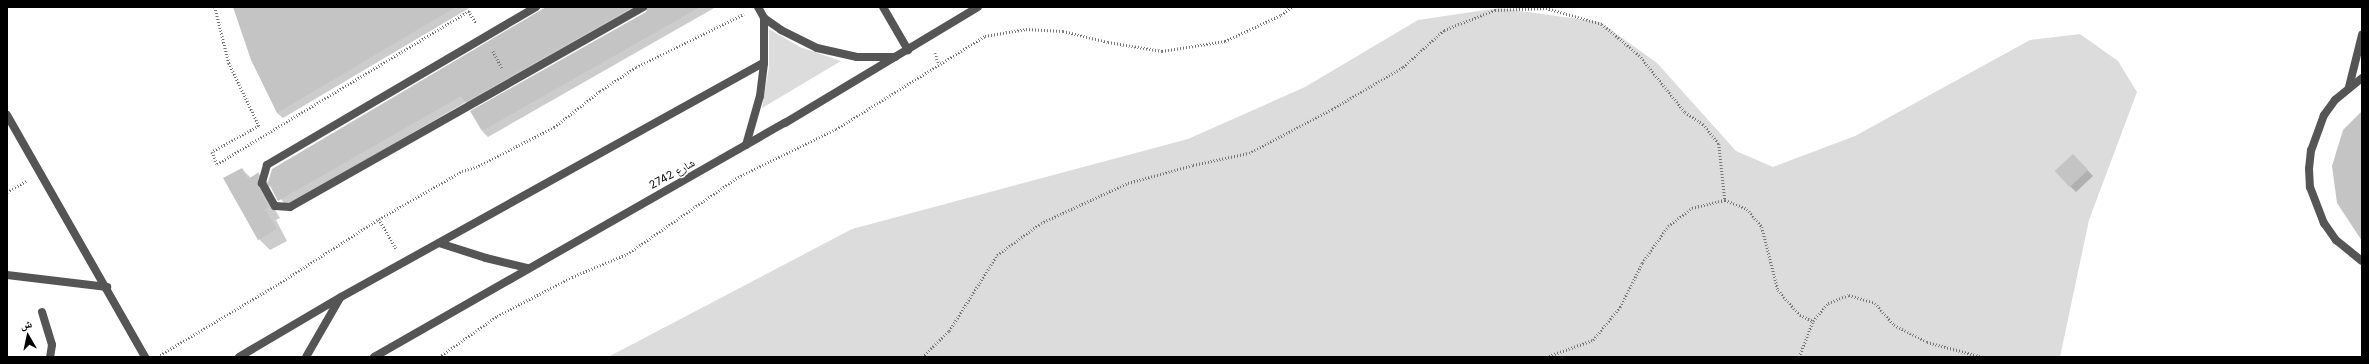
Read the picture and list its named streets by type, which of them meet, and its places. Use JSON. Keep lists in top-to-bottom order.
{
  "streets": {
    "street": ["شارع 2742"]
  },
  "north": "top"
}
